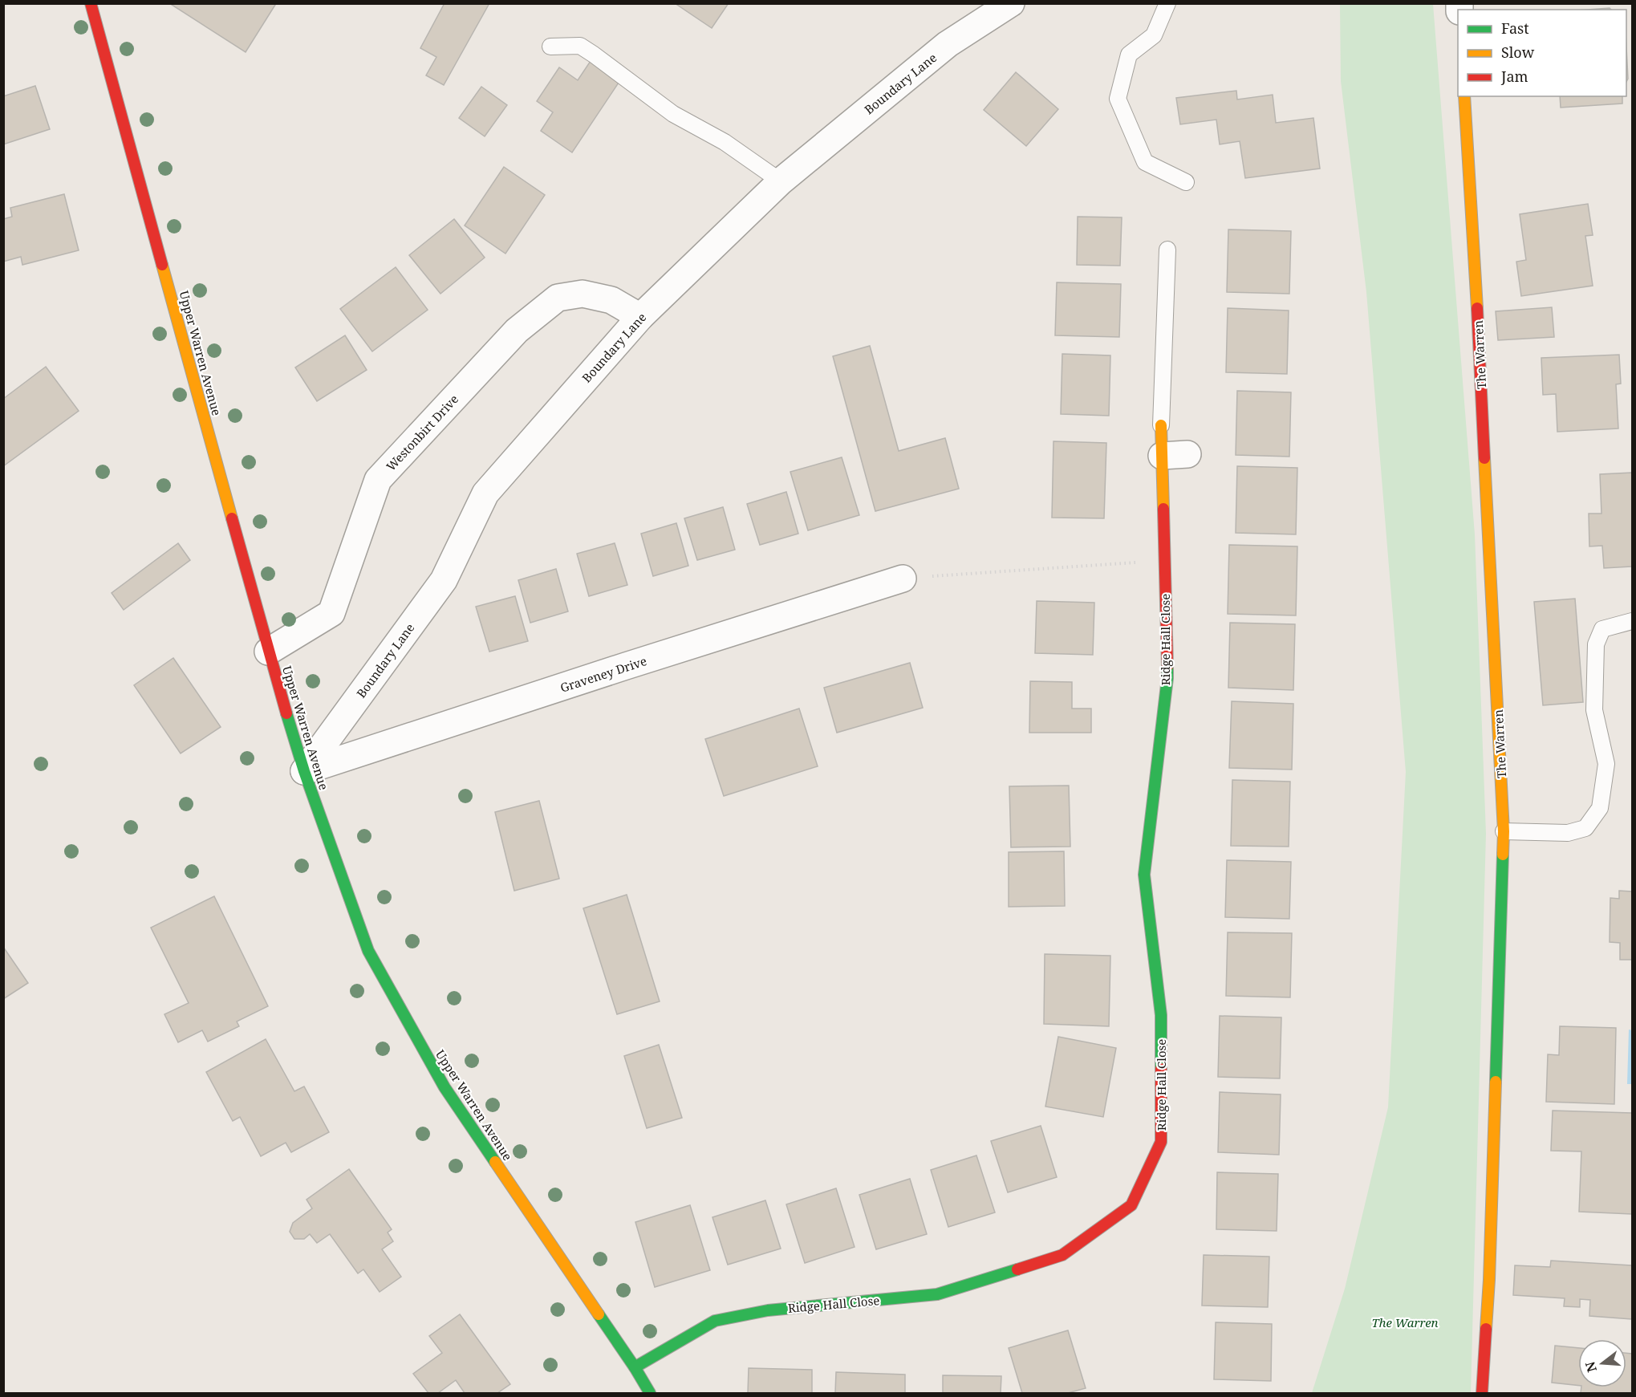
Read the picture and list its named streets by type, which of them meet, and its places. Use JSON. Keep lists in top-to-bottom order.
{
  "streets": {
    "street": [
      "Boundary Lane",
      "Upper Warren Avenue",
      "The Warren",
      "Westonbirt Drive",
      "Ridge Hall Close",
      "Graveney Drive"
    ]
  },
  "crossings": [
    ["Boundary Lane", "Upper Warren Avenue"],
    ["Boundary Lane", "Westonbirt Drive"],
    ["Boundary Lane", "Graveney Drive"],
    ["Upper Warren Avenue", "Westonbirt Drive"],
    ["Upper Warren Avenue", "Ridge Hall Close"],
    ["Upper Warren Avenue", "Graveney Drive"]
  ],
  "parks": ["The Warren"],
  "legend": ["Fast", "Slow", "Jam"],
  "north": "left"
}
